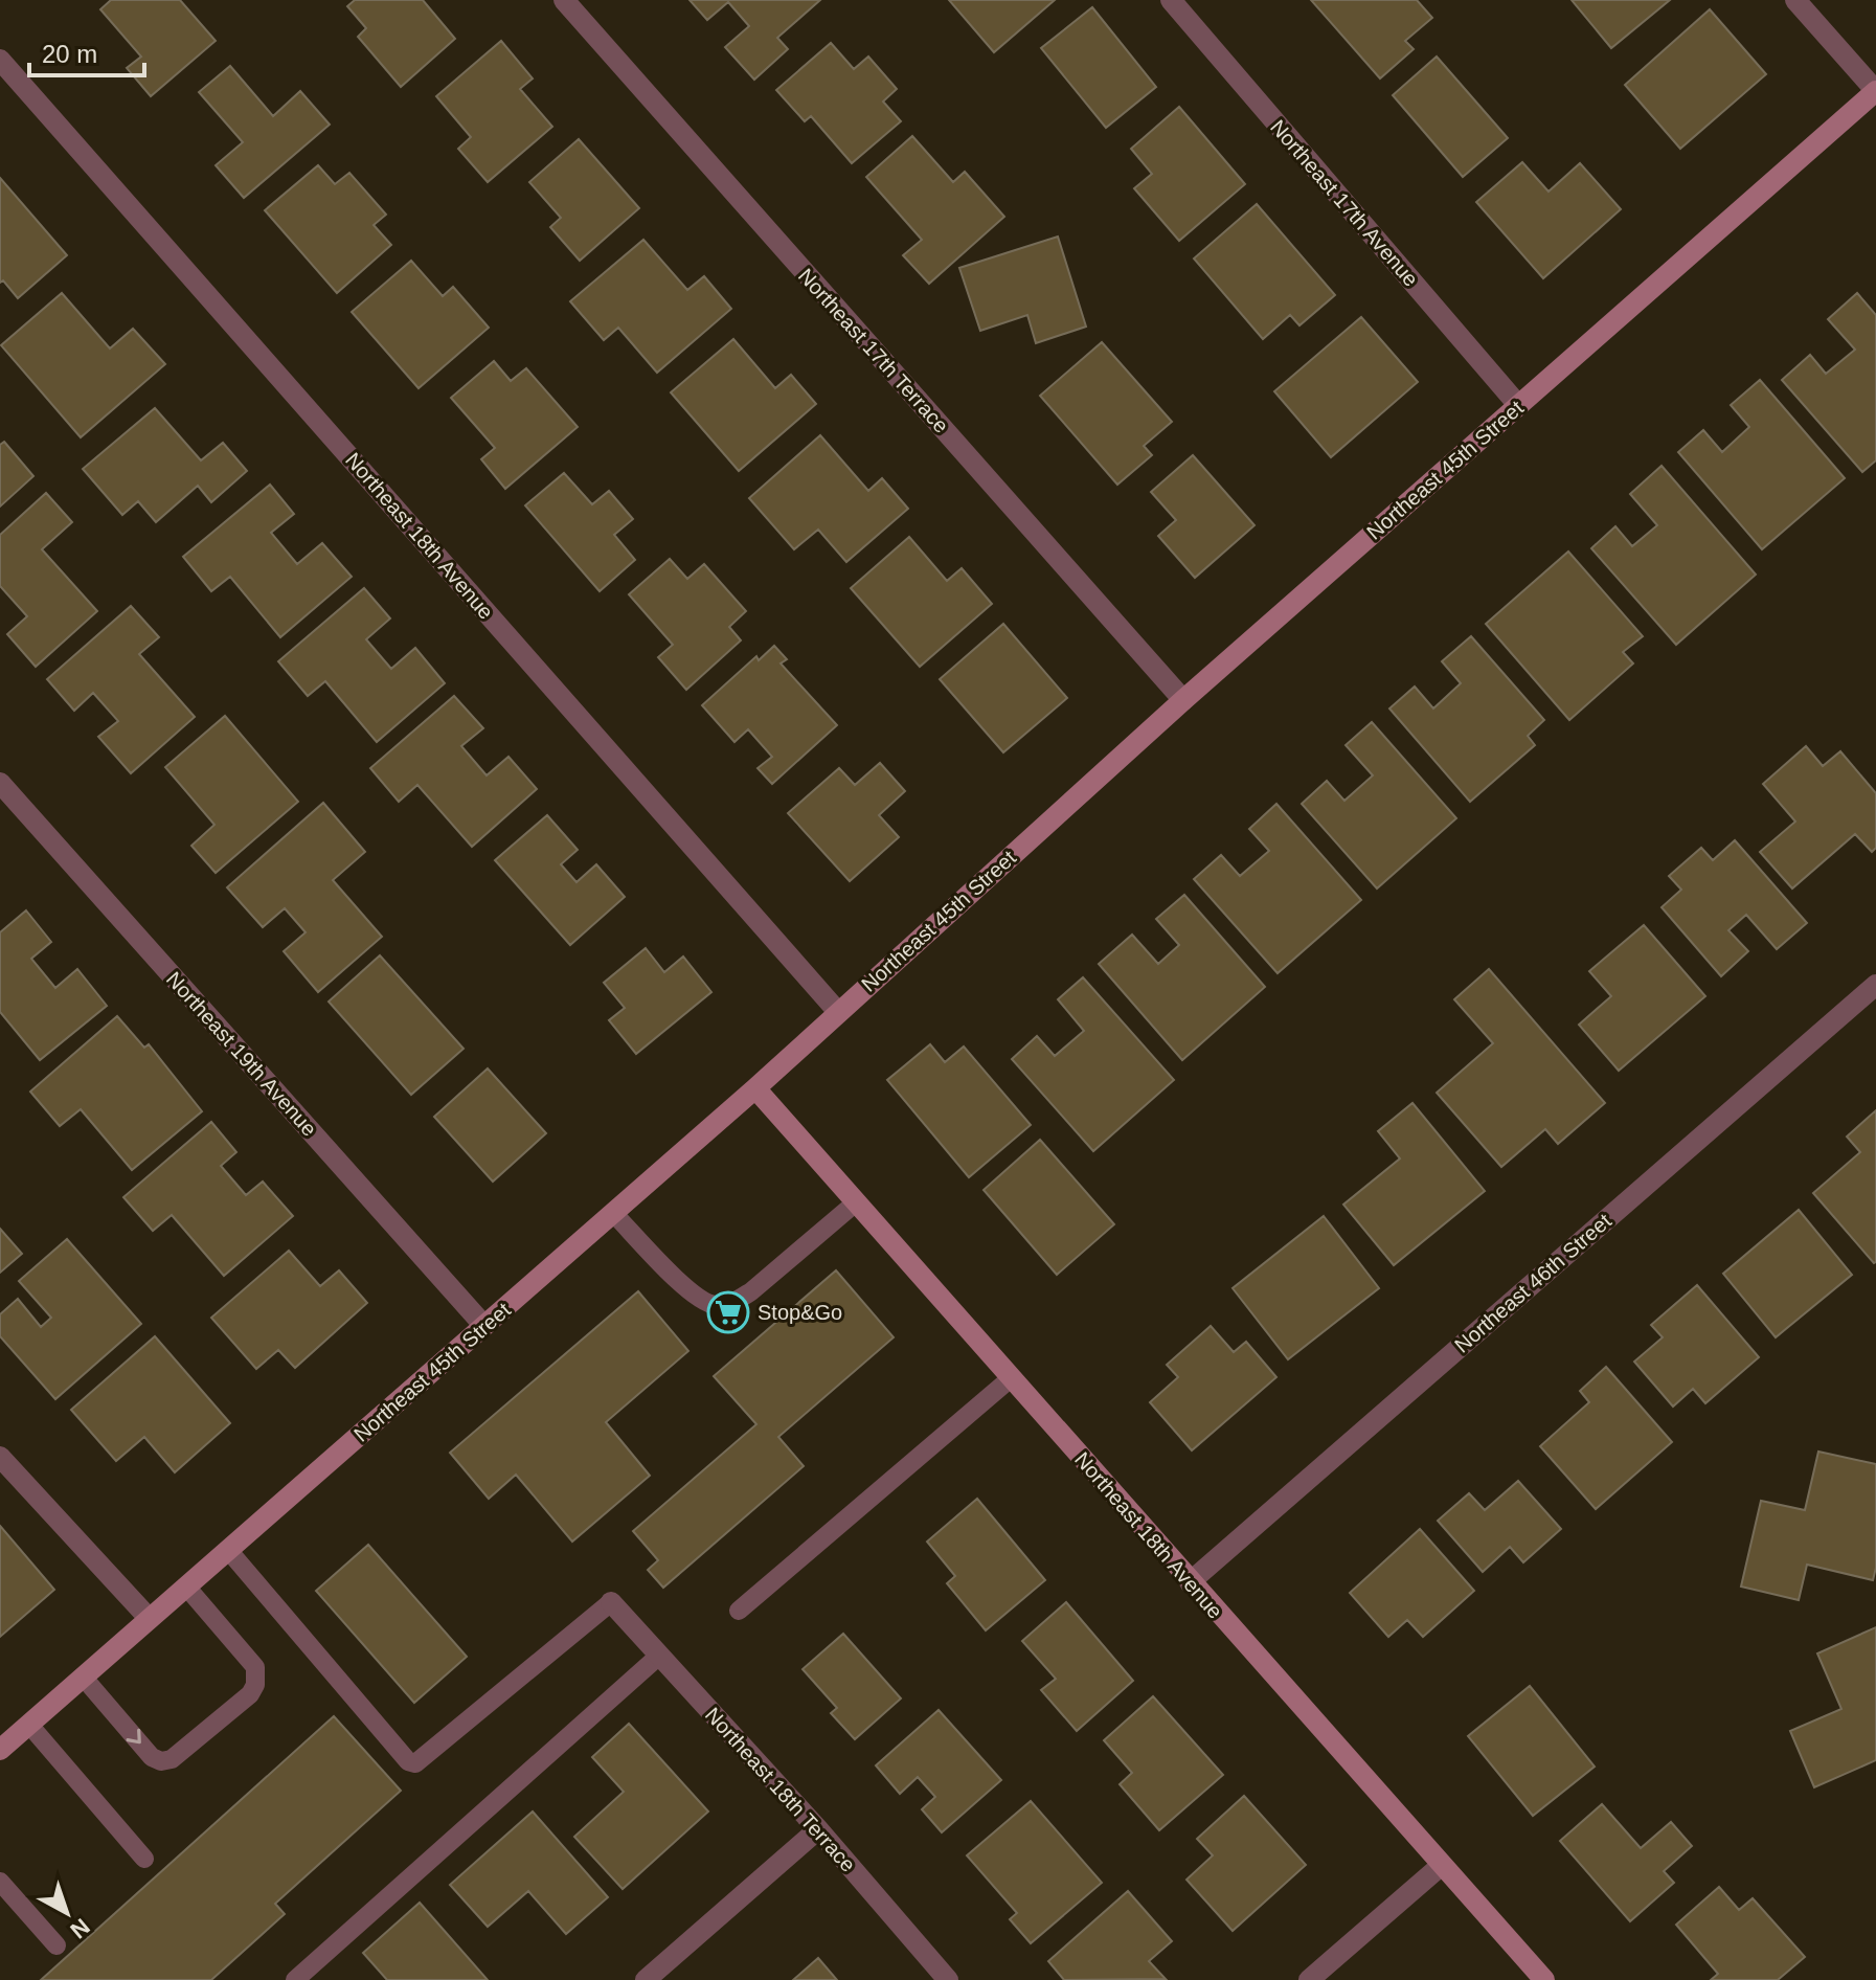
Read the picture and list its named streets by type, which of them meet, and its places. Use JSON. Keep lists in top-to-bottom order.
{
  "streets": {
    "street": [
      "Northeast 17th Avenue",
      "Northeast 17th Terrace",
      "Northeast 45th Street",
      "Northeast 18th Avenue",
      "Northeast 19th Avenue",
      "Northeast 46th Street",
      "Northeast 18th Terrace"
    ]
  },
  "crossings": [
    ["Northeast 17th Avenue", "Northeast 45th Street"],
    ["Northeast 17th Terrace", "Northeast 45th Street"],
    ["Northeast 45th Street", "Northeast 18th Avenue"],
    ["Northeast 45th Street", "Northeast 19th Avenue"],
    ["Northeast 18th Avenue", "Northeast 46th Street"]
  ],
  "places": {
    "supermarket": ["Stop&Go"]
  },
  "scale_bar": "20 m",
  "north": "bottom right"
}
